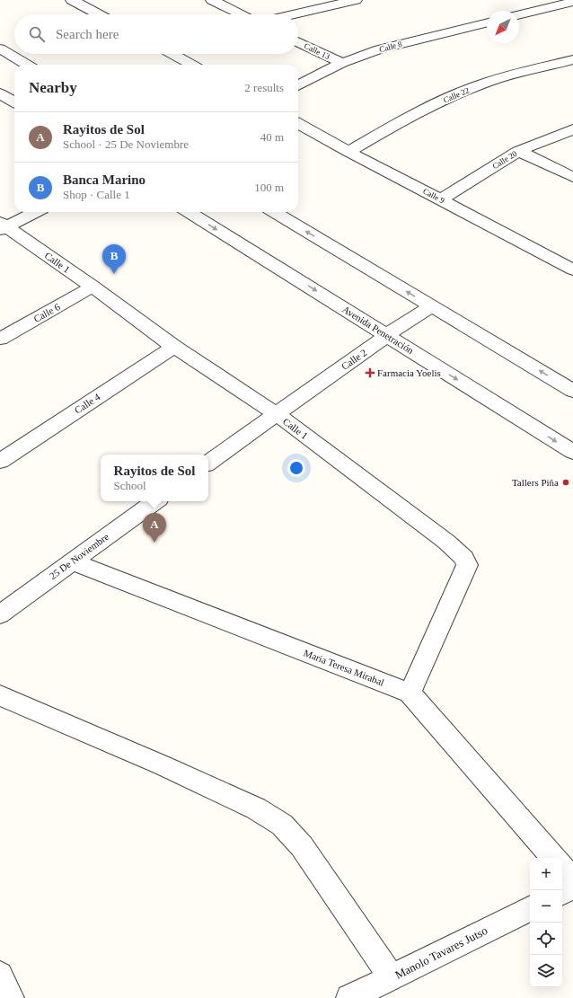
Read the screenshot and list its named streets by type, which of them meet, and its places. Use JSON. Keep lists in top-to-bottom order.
{
  "streets": {
    "street": [
      "Calle 8",
      "Calle 13",
      "Calle 22",
      "Calle 20",
      "Calle 9",
      "Calle 1",
      "Calle 6",
      "Avenida Penetración",
      "Calle 2",
      "Calle 4",
      "25 De Noviembre",
      "Maria Teresa Mirabal",
      "Manolo Tavares Jutso"
    ]
  },
  "crossings": [
    ["Calle 8", "Calle 13"],
    ["Calle 22", "Calle 9"],
    ["Calle 20", "Calle 9"],
    ["Calle 1", "Calle 6"],
    ["Calle 1", "Calle 2"],
    ["Calle 1", "Calle 4"],
    ["Calle 1", "Maria Teresa Mirabal"],
    ["Avenida Penetración", "Calle 2"],
    ["25 De Noviembre", "Maria Teresa Mirabal"]
  ],
  "places": {
    "health": ["Farmacia Yoelis"],
    "other": ["Tallers Piña"]
  },
  "north": "bottom left",
  "page": {
    "search": "Search here",
    "heading": ["Nearby", "2 results"],
    "list": [
      {
        "mark": "A",
        "name": "Rayitos de Sol",
        "note": "School · 25 De Noviembre",
        "value": "40 m"
      },
      {
        "mark": "B",
        "name": "Banca Marino",
        "note": "Shop · Calle 1",
        "value": "100 m"
      }
    ],
    "pins": ["B", "A"],
    "popup": ["Rayitos de Sol", "School"],
    "map_buttons": ["+", "−"]
  }
}
